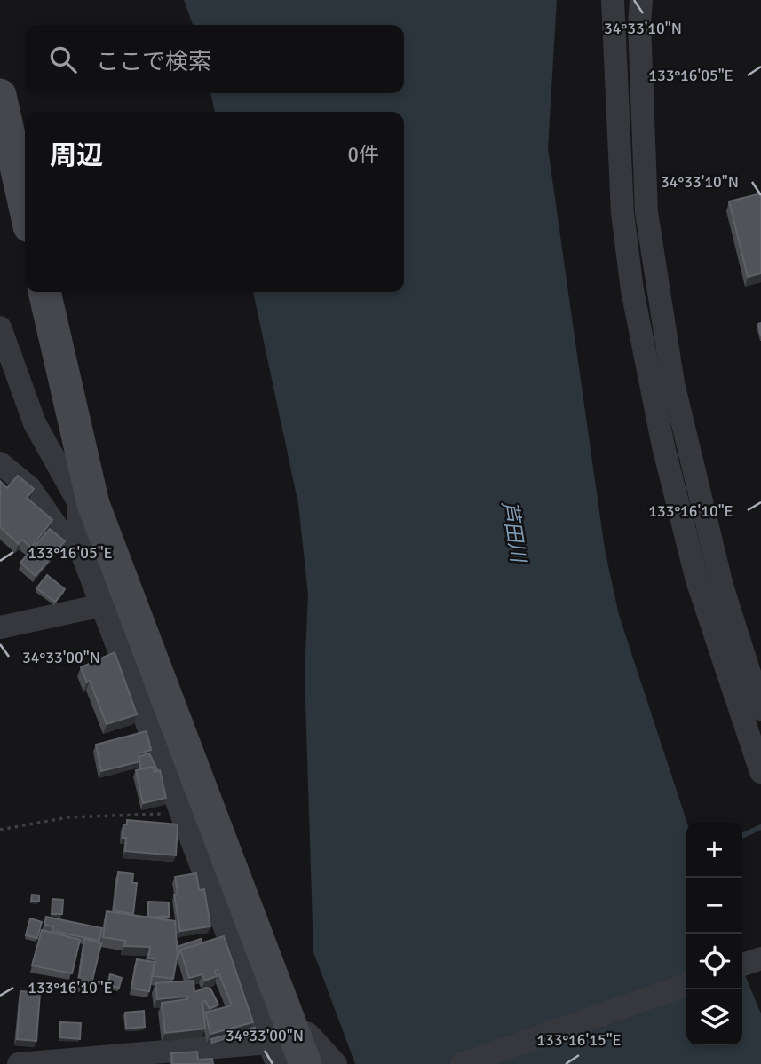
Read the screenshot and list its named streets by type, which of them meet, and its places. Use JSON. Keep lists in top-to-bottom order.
{
  "water": ["芦田川"],
  "page": {
    "search": "ここで検索",
    "heading": ["周辺", "0件"],
    "map_buttons": ["+", "−"]
  },
  "coordinates": [
    "34°33'10\"N",
    "133°16'05\"E",
    "133°16'10\"E",
    "34°33'00\"N",
    "133°16'15\"E"
  ]
}
